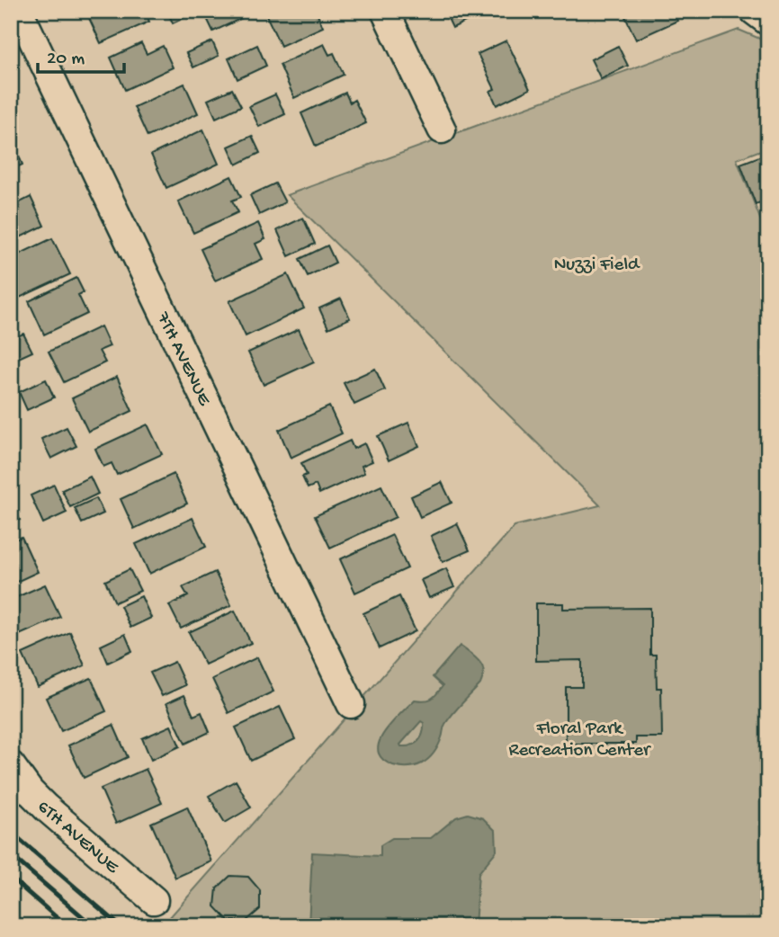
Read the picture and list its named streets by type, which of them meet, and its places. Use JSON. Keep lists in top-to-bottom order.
{
  "streets": {
    "street": ["7TH AVENUE", "6TH AVENUE"]
  },
  "parks": ["Nuzzi Field", "Floral Park Recreation Center"],
  "scale_bar": "20 m"
}
